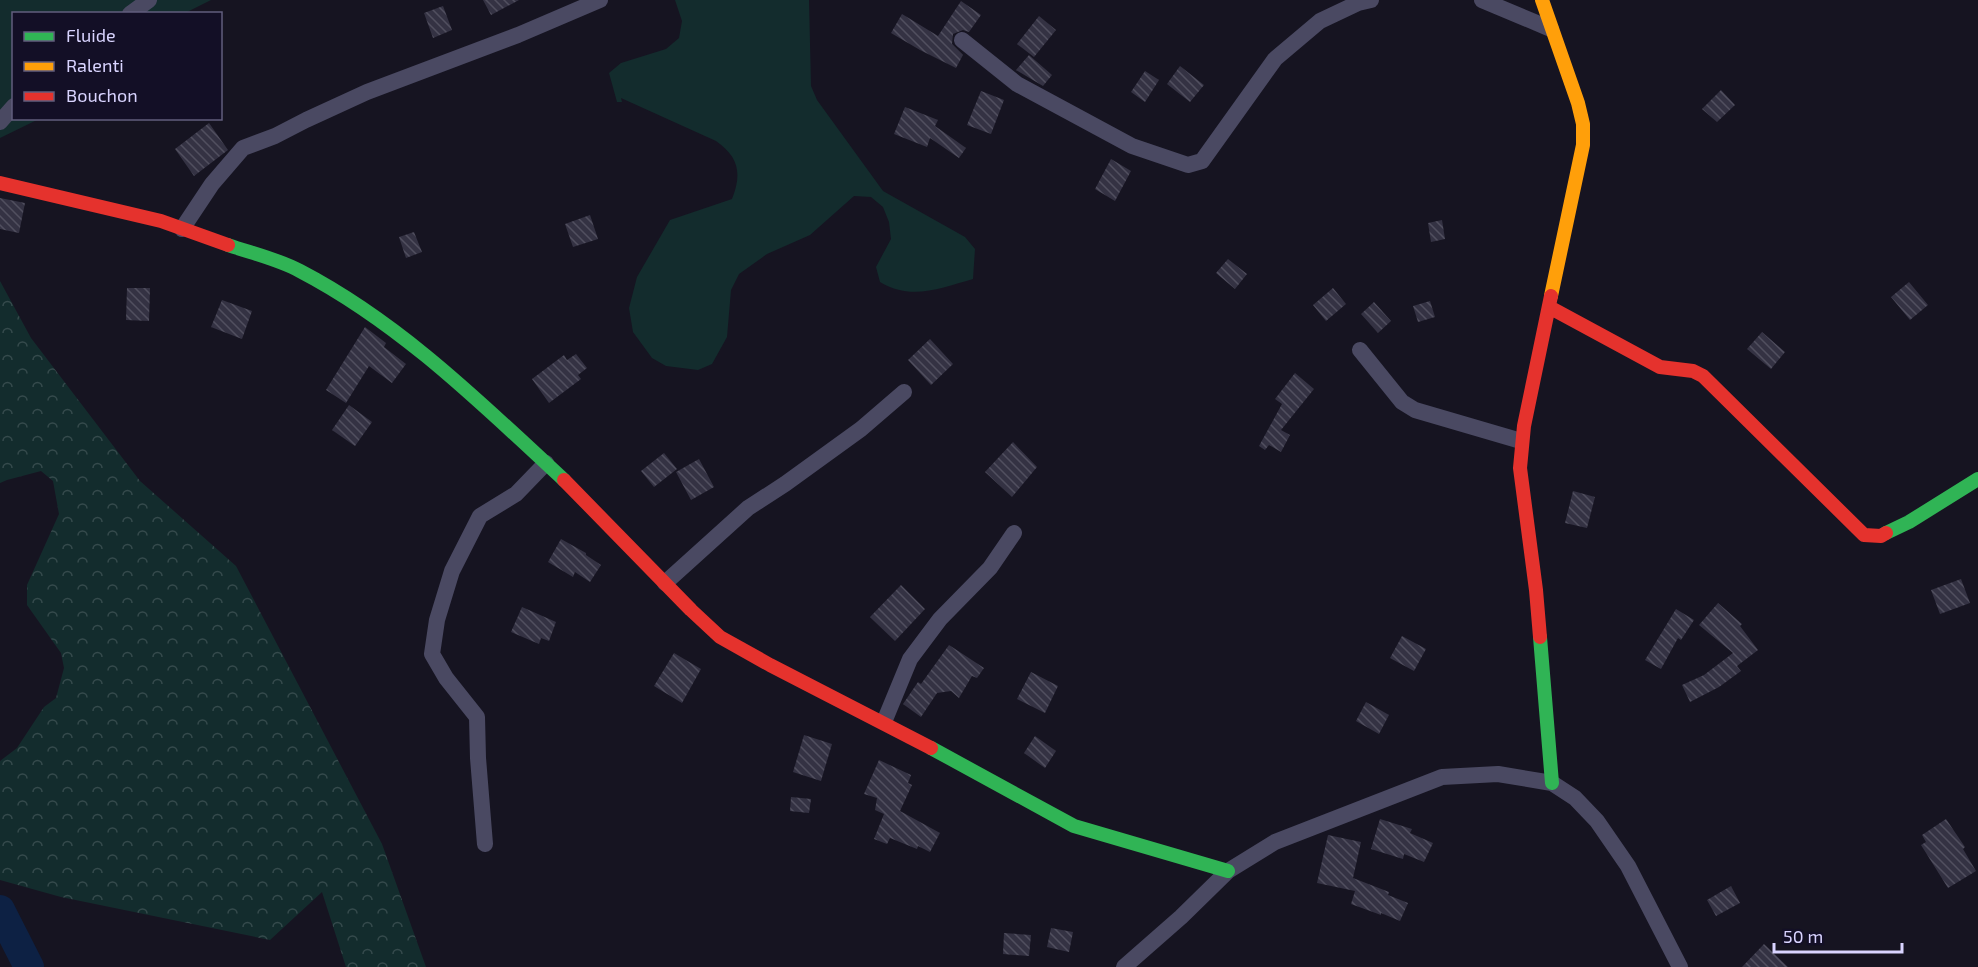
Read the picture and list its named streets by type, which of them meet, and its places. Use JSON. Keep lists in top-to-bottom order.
{
  "legend": ["Fluide", "Ralenti", "Bouchon"],
  "scale_bar": "50 m"
}
